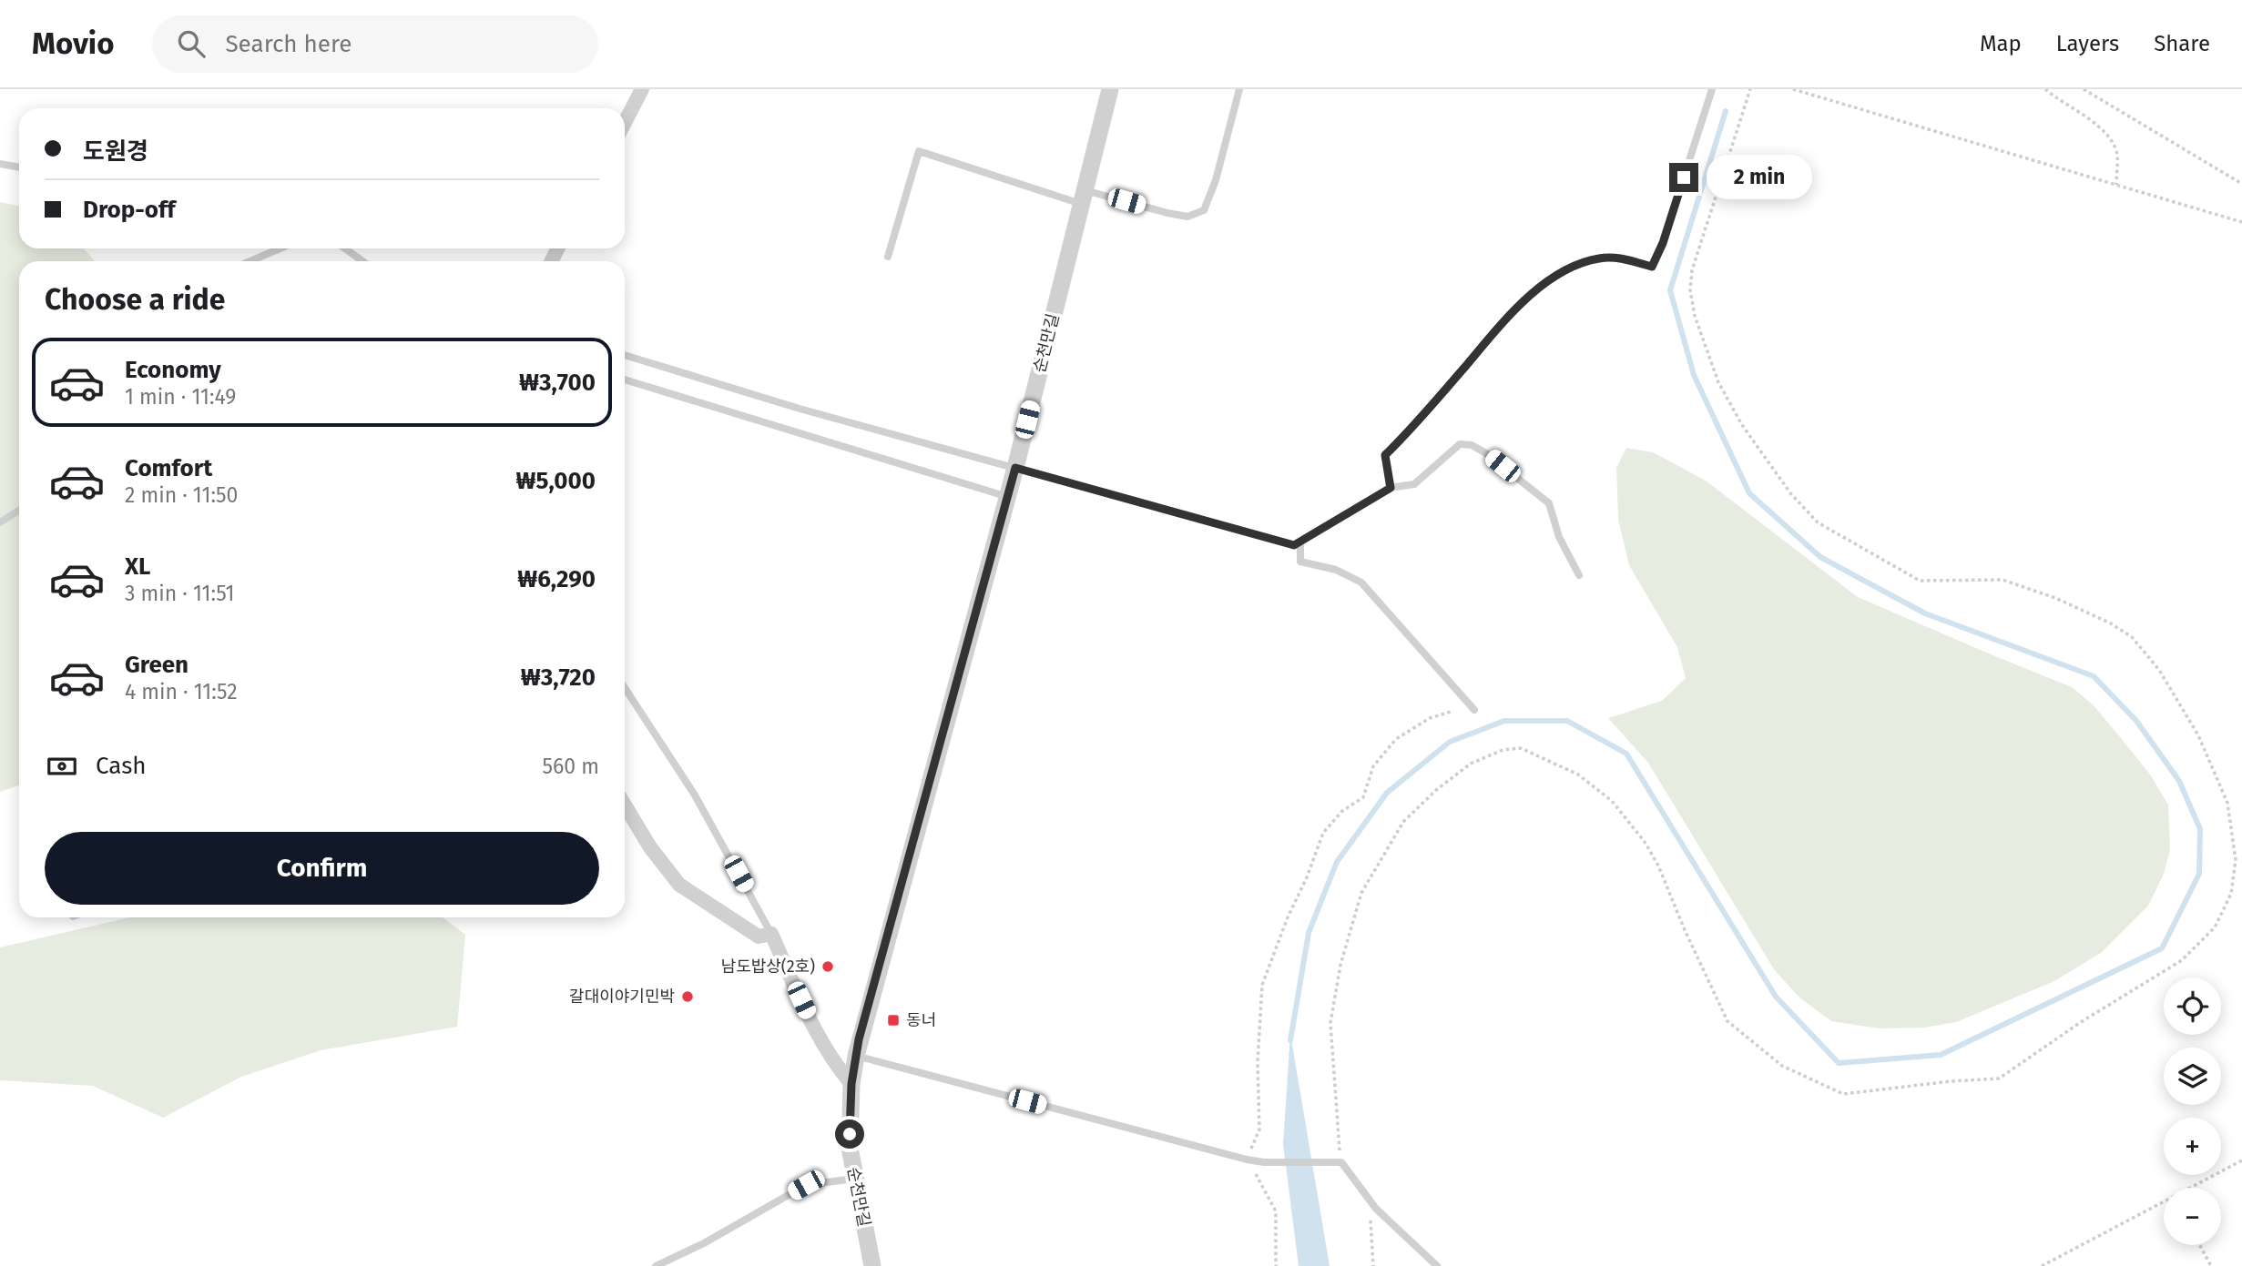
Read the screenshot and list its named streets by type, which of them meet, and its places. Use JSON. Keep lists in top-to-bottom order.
{
  "streets": {
    "street": ["순천만길"]
  },
  "places": {
    "other": ["남도밥상(2호)", "갈대이야기민박"],
    "transit": ["동너"]
  },
  "page": {
    "header": "Movio",
    "search": "Search here",
    "nav": ["Map", "Layers", "Share"],
    "banner": ["도원경", "Drop-off"],
    "bubble": "2 min",
    "heading": "Choose a ride",
    "list": [
      {
        "name": "Economy",
        "note": "1 min · 11:49",
        "value": "₩3,700"
      },
      {
        "name": "Comfort",
        "note": "2 min · 11:50",
        "value": "₩5,000"
      },
      {
        "name": "XL",
        "note": "3 min · 11:51",
        "value": "₩6,290"
      },
      {
        "name": "Green",
        "note": "4 min · 11:52",
        "value": "₩3,720"
      }
    ],
    "pay": ["Cash", "560 m"],
    "buttons": "Confirm",
    "map_buttons": ["+", "−"]
  }
}
